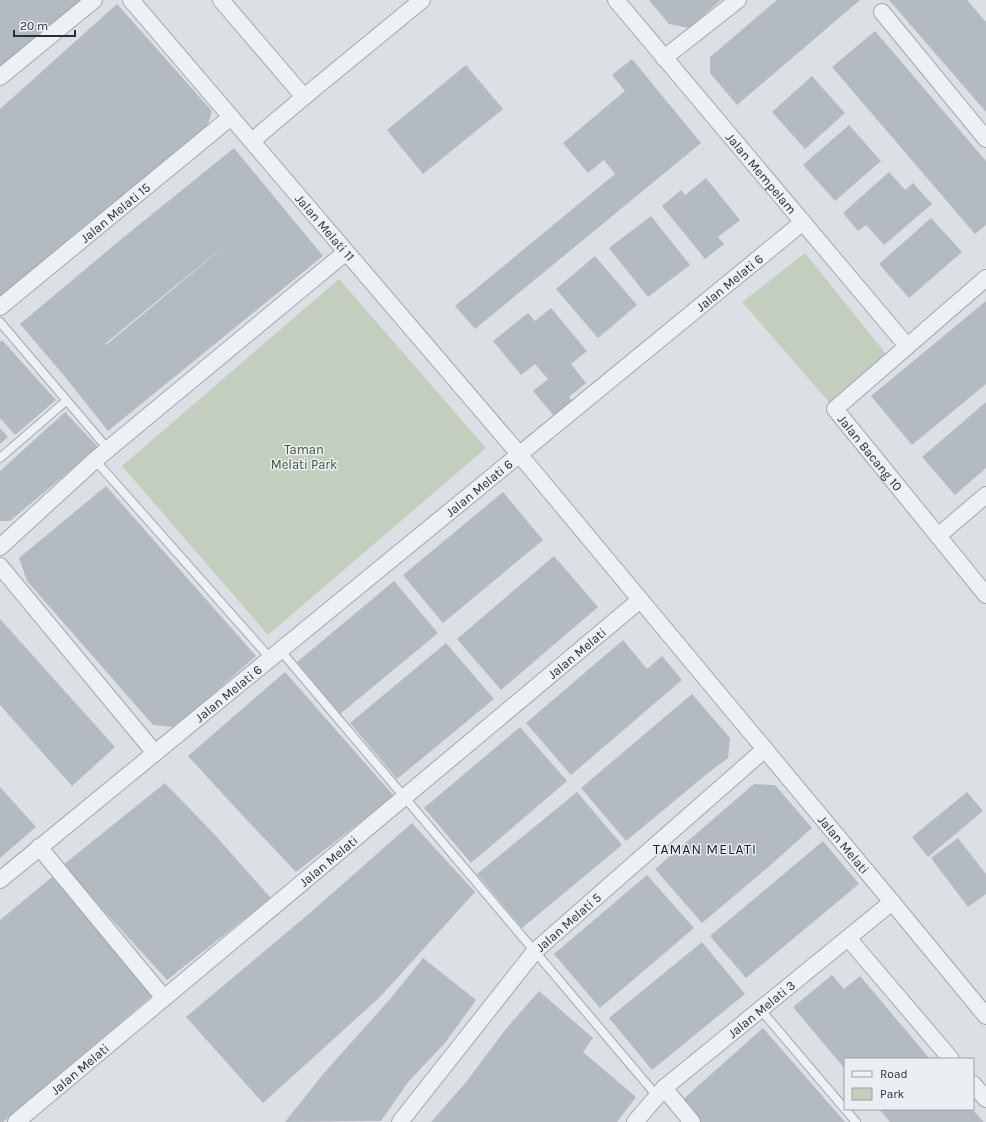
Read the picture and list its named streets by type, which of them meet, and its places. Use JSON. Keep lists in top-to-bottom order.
{
  "streets": {
    "street": [
      "Jalan Mempelam",
      "Jalan Melati 15",
      "Jalan Melati 11",
      "Jalan Melati 6",
      "Jalan Bacang 10",
      "Jalan Melati",
      "Jalan Melati 5",
      "Jalan Melati 3"
    ]
  },
  "crossings": [
    ["Jalan Mempelam", "Jalan Melati 6"],
    ["Jalan Mempelam", "Jalan Bacang 10"],
    ["Jalan Melati 15", "Jalan Melati 11"],
    ["Jalan Melati 11", "Jalan Melati 6"],
    ["Jalan Melati 11", "Jalan Melati"],
    ["Jalan Melati 6", "Jalan Melati"],
    ["Jalan Melati", "Jalan Melati 5"],
    ["Jalan Melati", "Jalan Melati 3"]
  ],
  "districts": ["TAMAN MELATI"],
  "parks": ["Taman Melati Park"],
  "legend": ["Road", "Park"],
  "scale_bar": "20 m"
}
